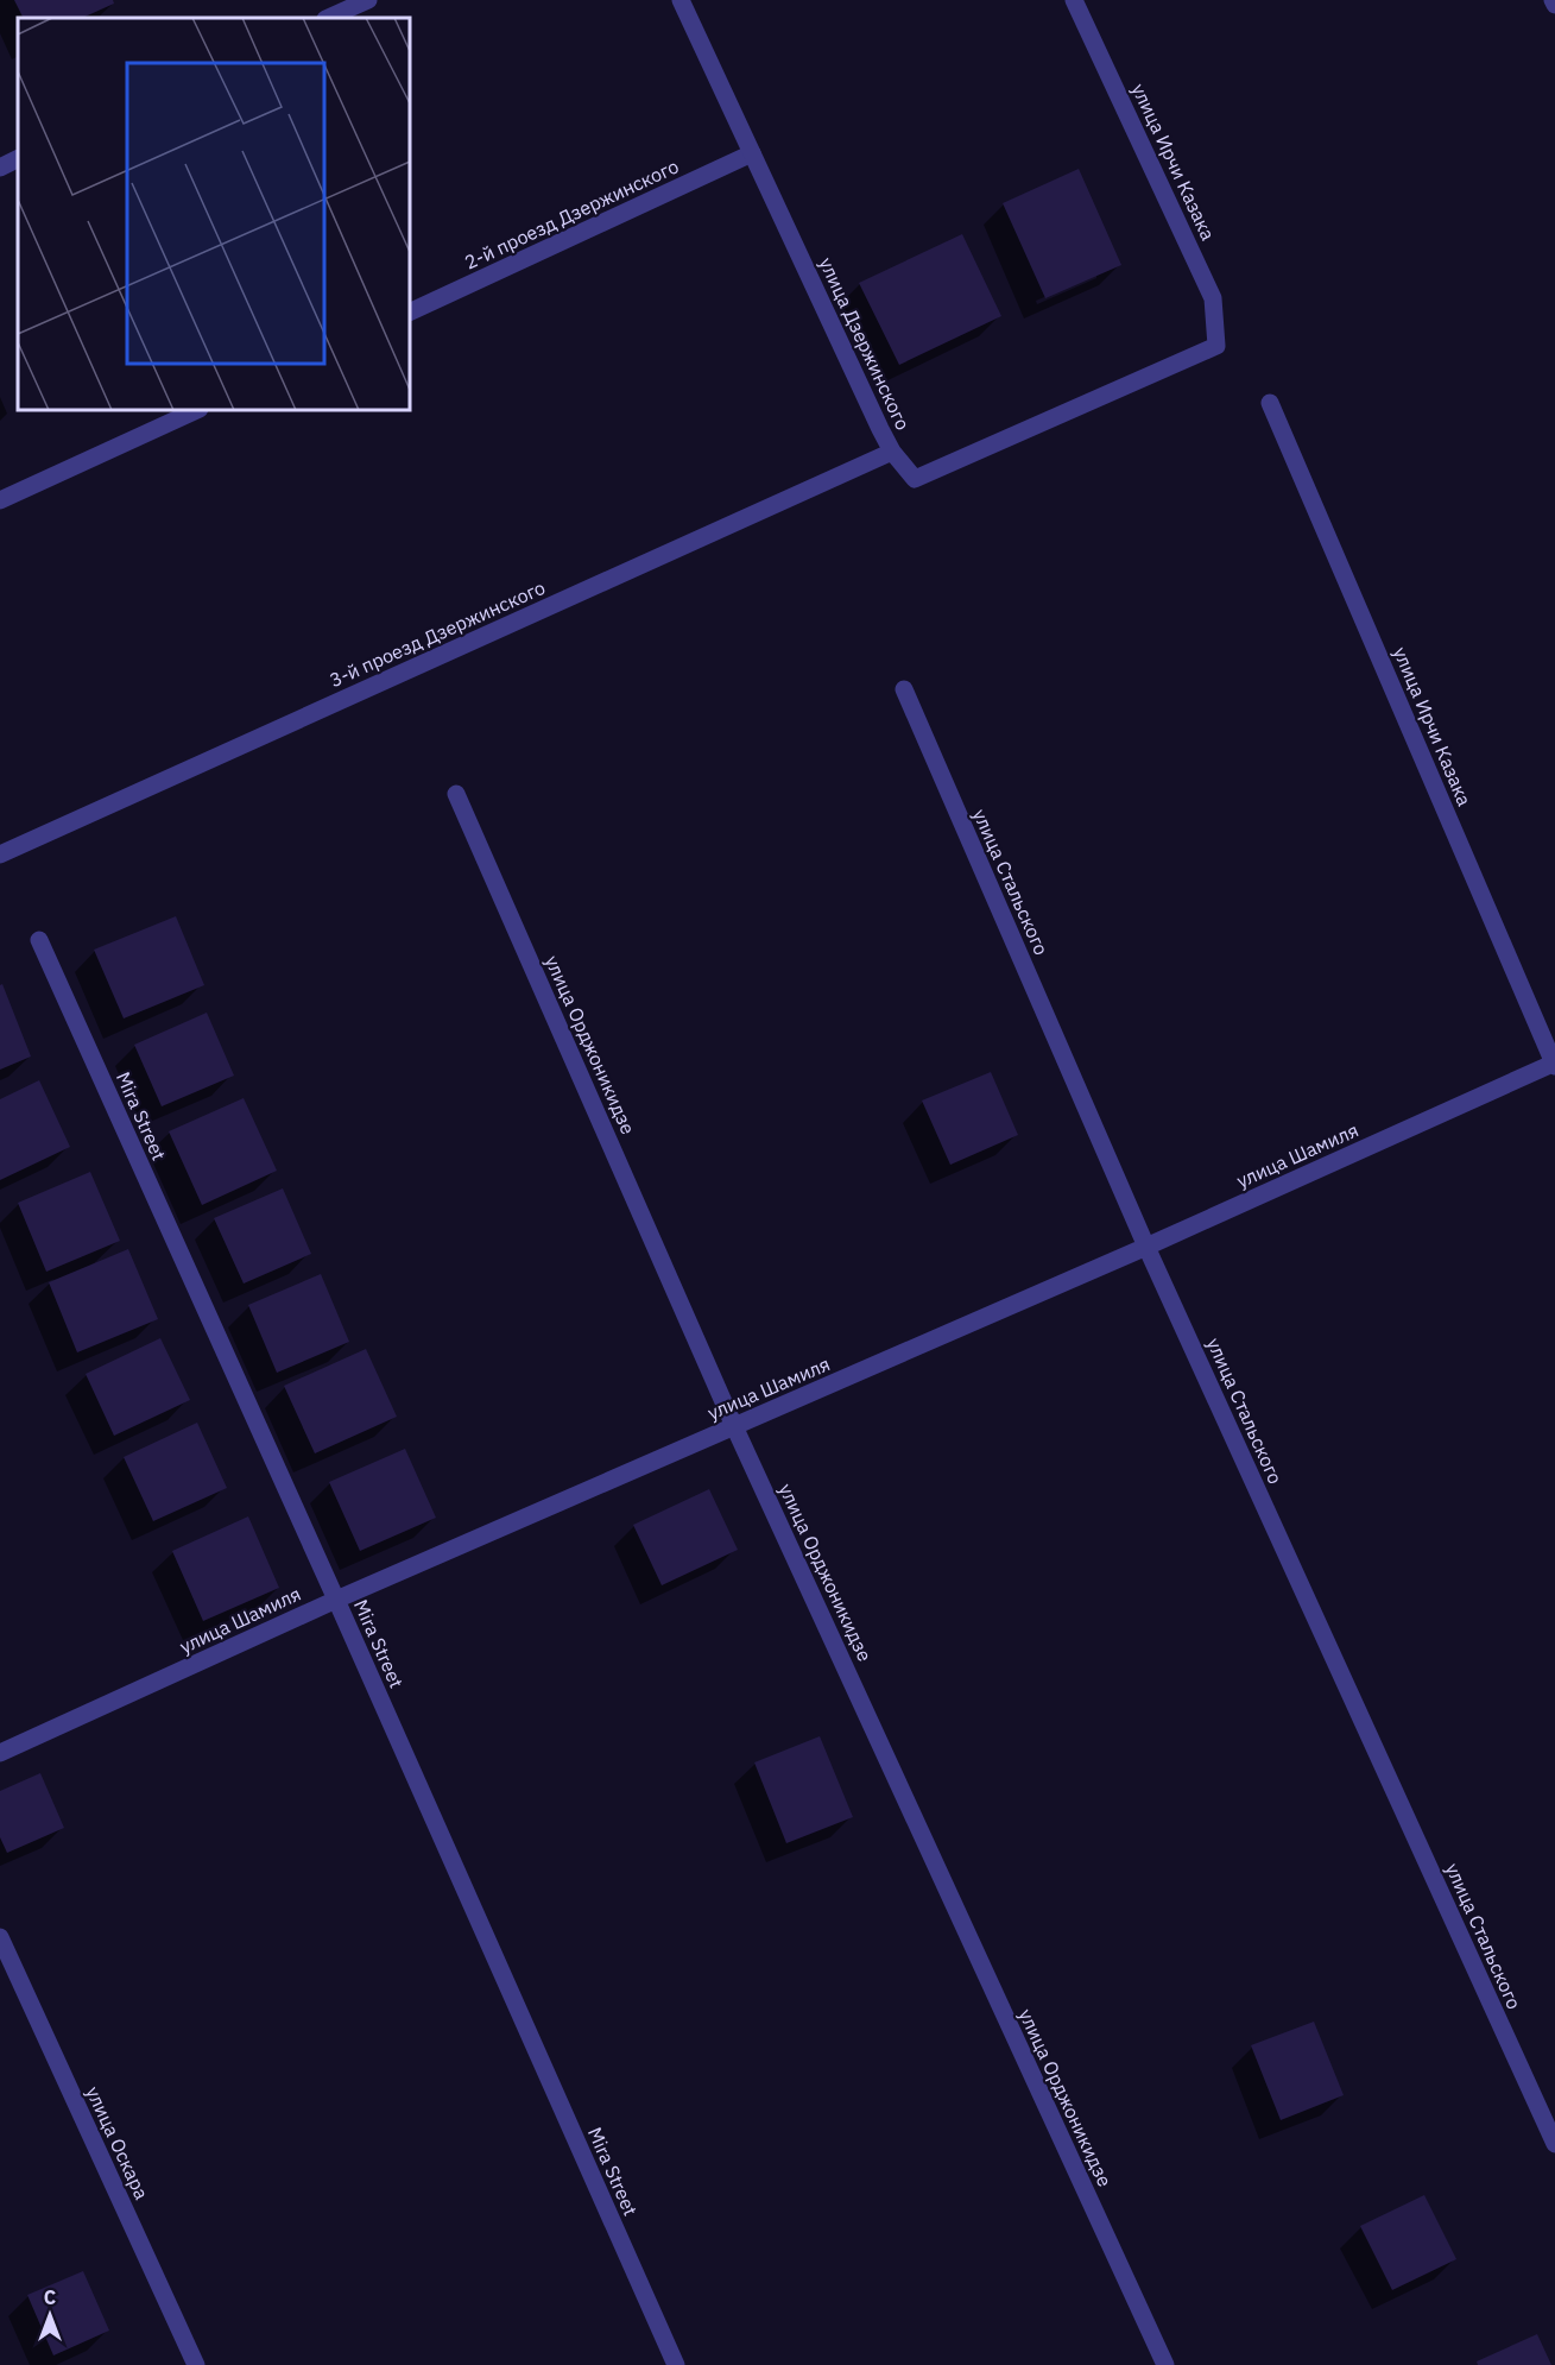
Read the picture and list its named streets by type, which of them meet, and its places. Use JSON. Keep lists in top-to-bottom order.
{
  "streets": {
    "street": [
      "улица Ирчи Казака",
      "2-й проезд Дзержинского",
      "улица Дзержинского",
      "3-й проезд Дзержинского",
      "улица Стальского",
      "улица Орджоникидзе",
      "Mira Street",
      "улица Шамиля",
      "улица Оскара"
    ]
  },
  "crossings": [
    ["улица Ирчи Казака", "улица Дзержинского"],
    ["улица Ирчи Казака", "улица Шамиля"],
    ["2-й проезд Дзержинского", "улица Дзержинского"],
    ["улица Дзержинского", "3-й проезд Дзержинского"],
    ["улица Стальского", "улица Шамиля"],
    ["улица Орджоникидзе", "улица Шамиля"],
    ["Mira Street", "улица Шамиля"]
  ],
  "north": "top"
}
